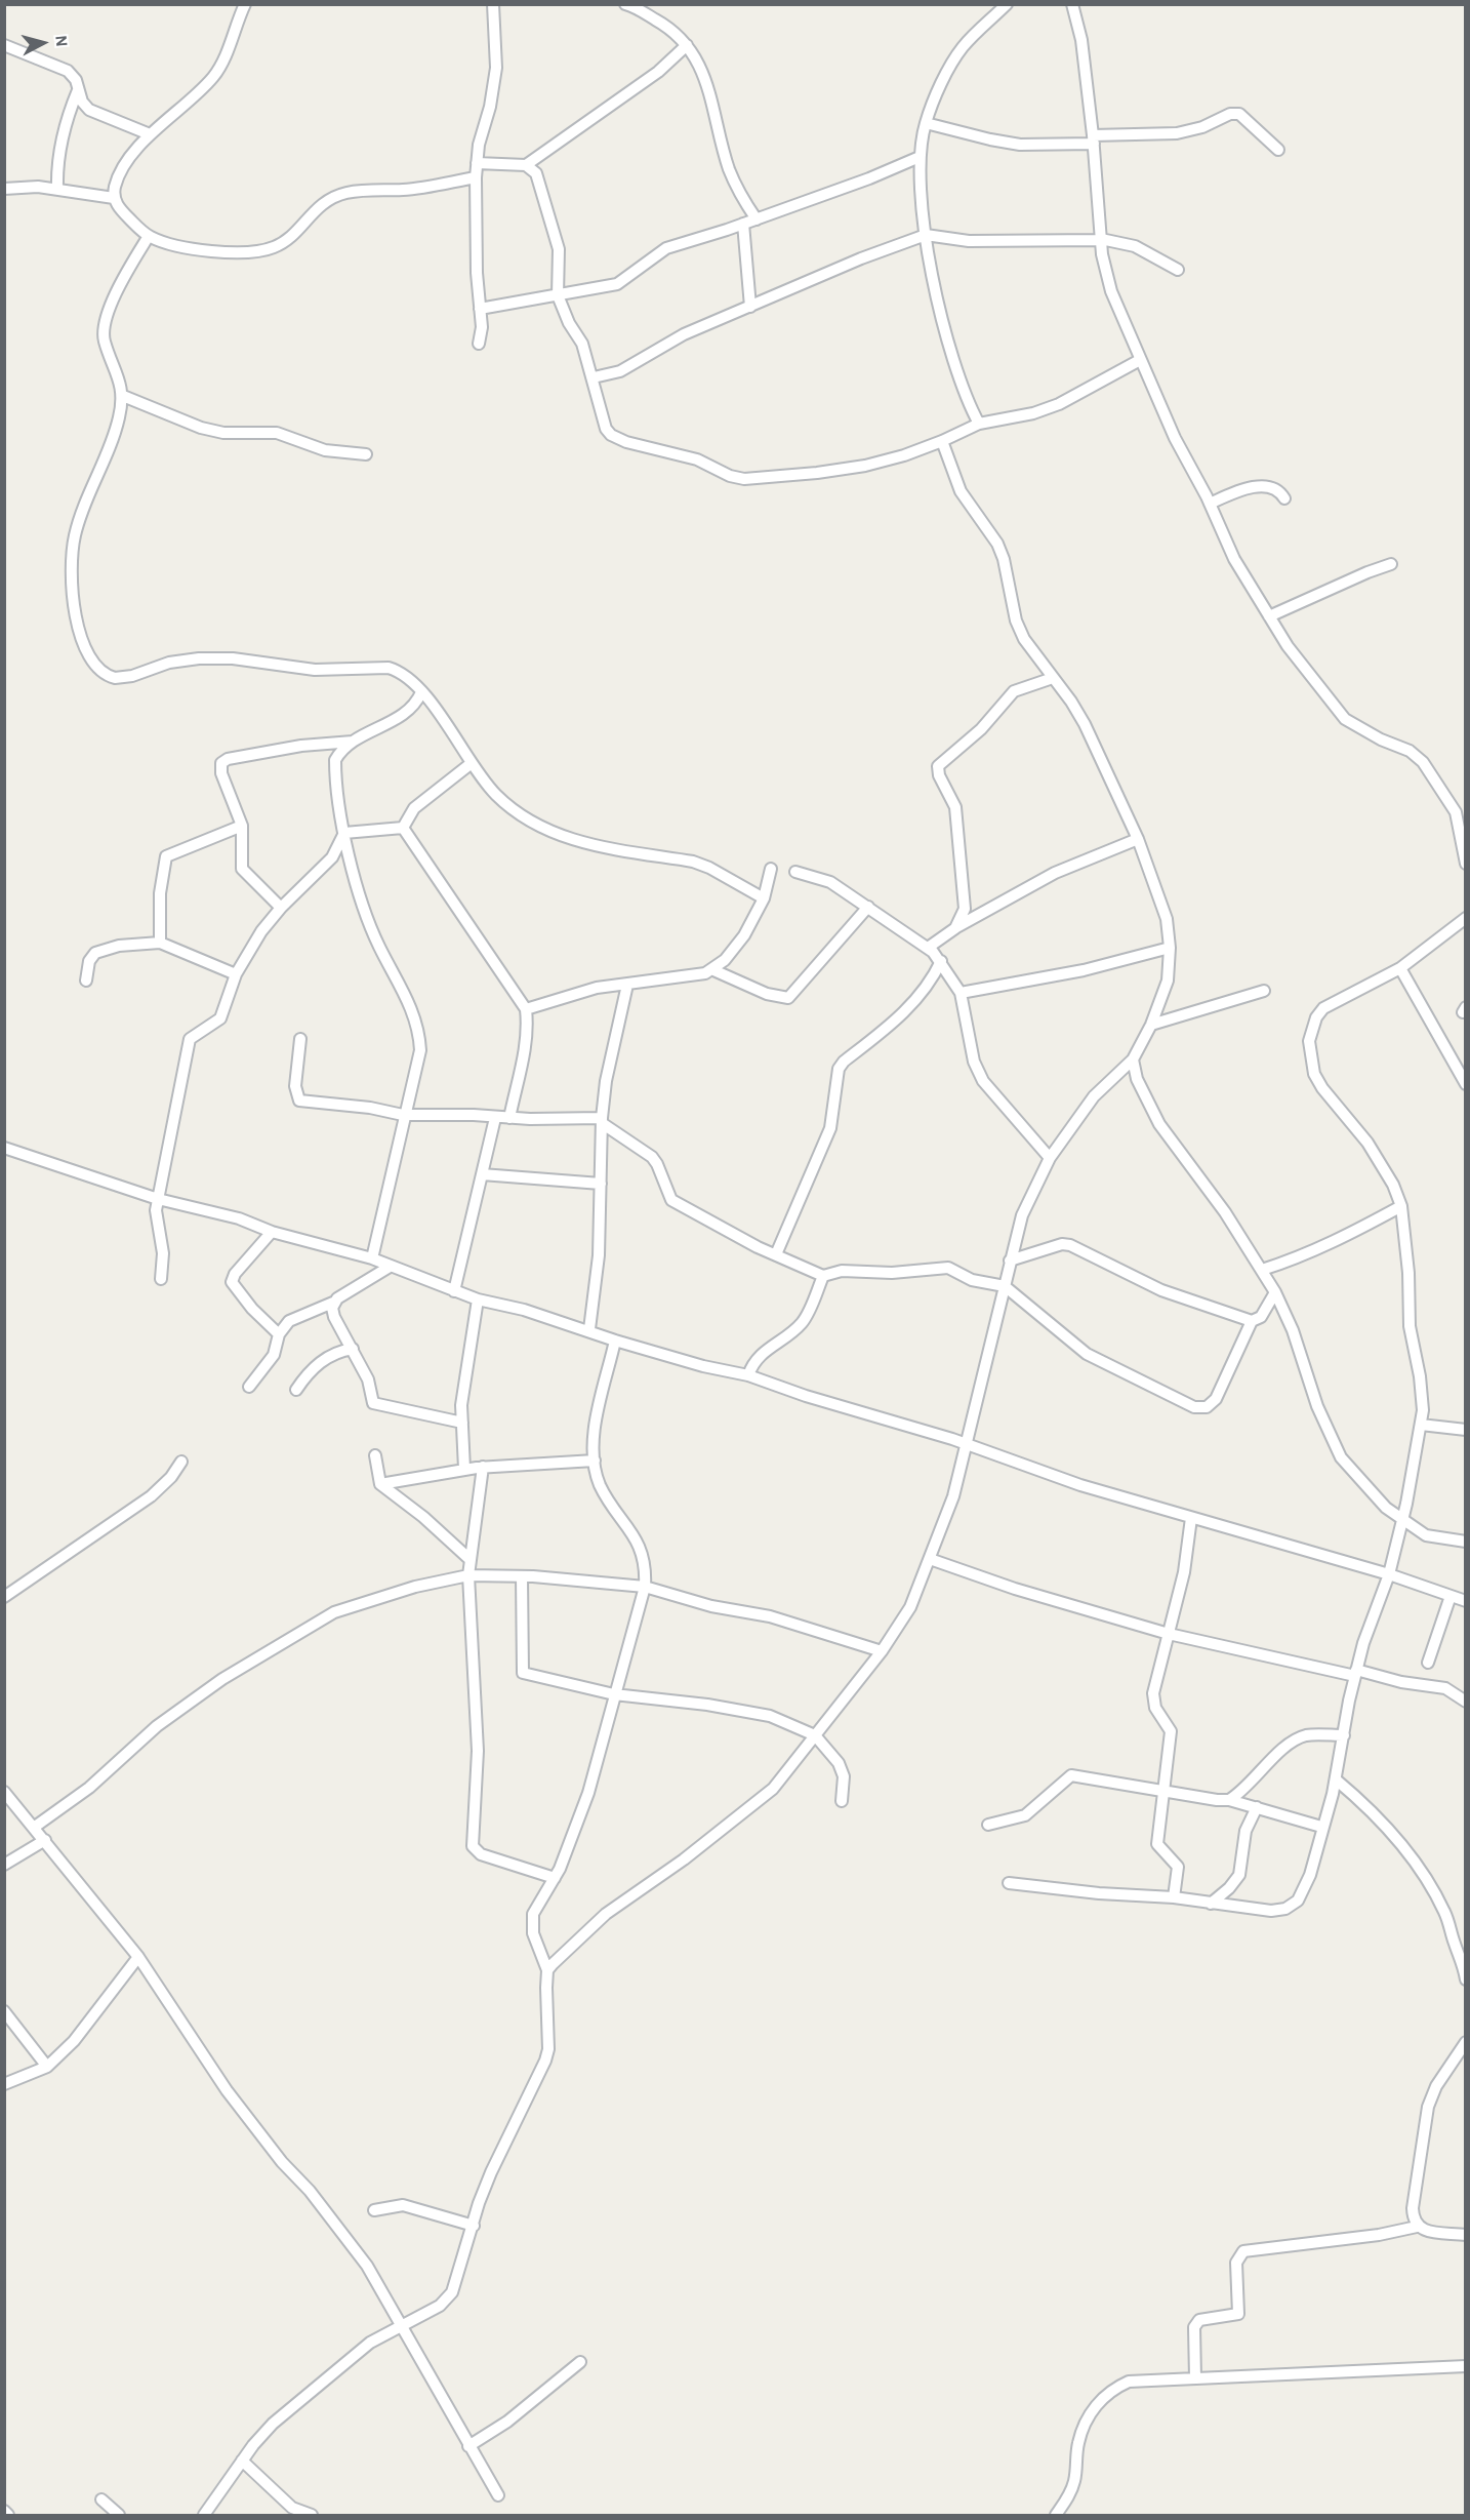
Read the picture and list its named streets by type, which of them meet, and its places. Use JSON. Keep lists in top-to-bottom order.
{
  "north": "right"
}
